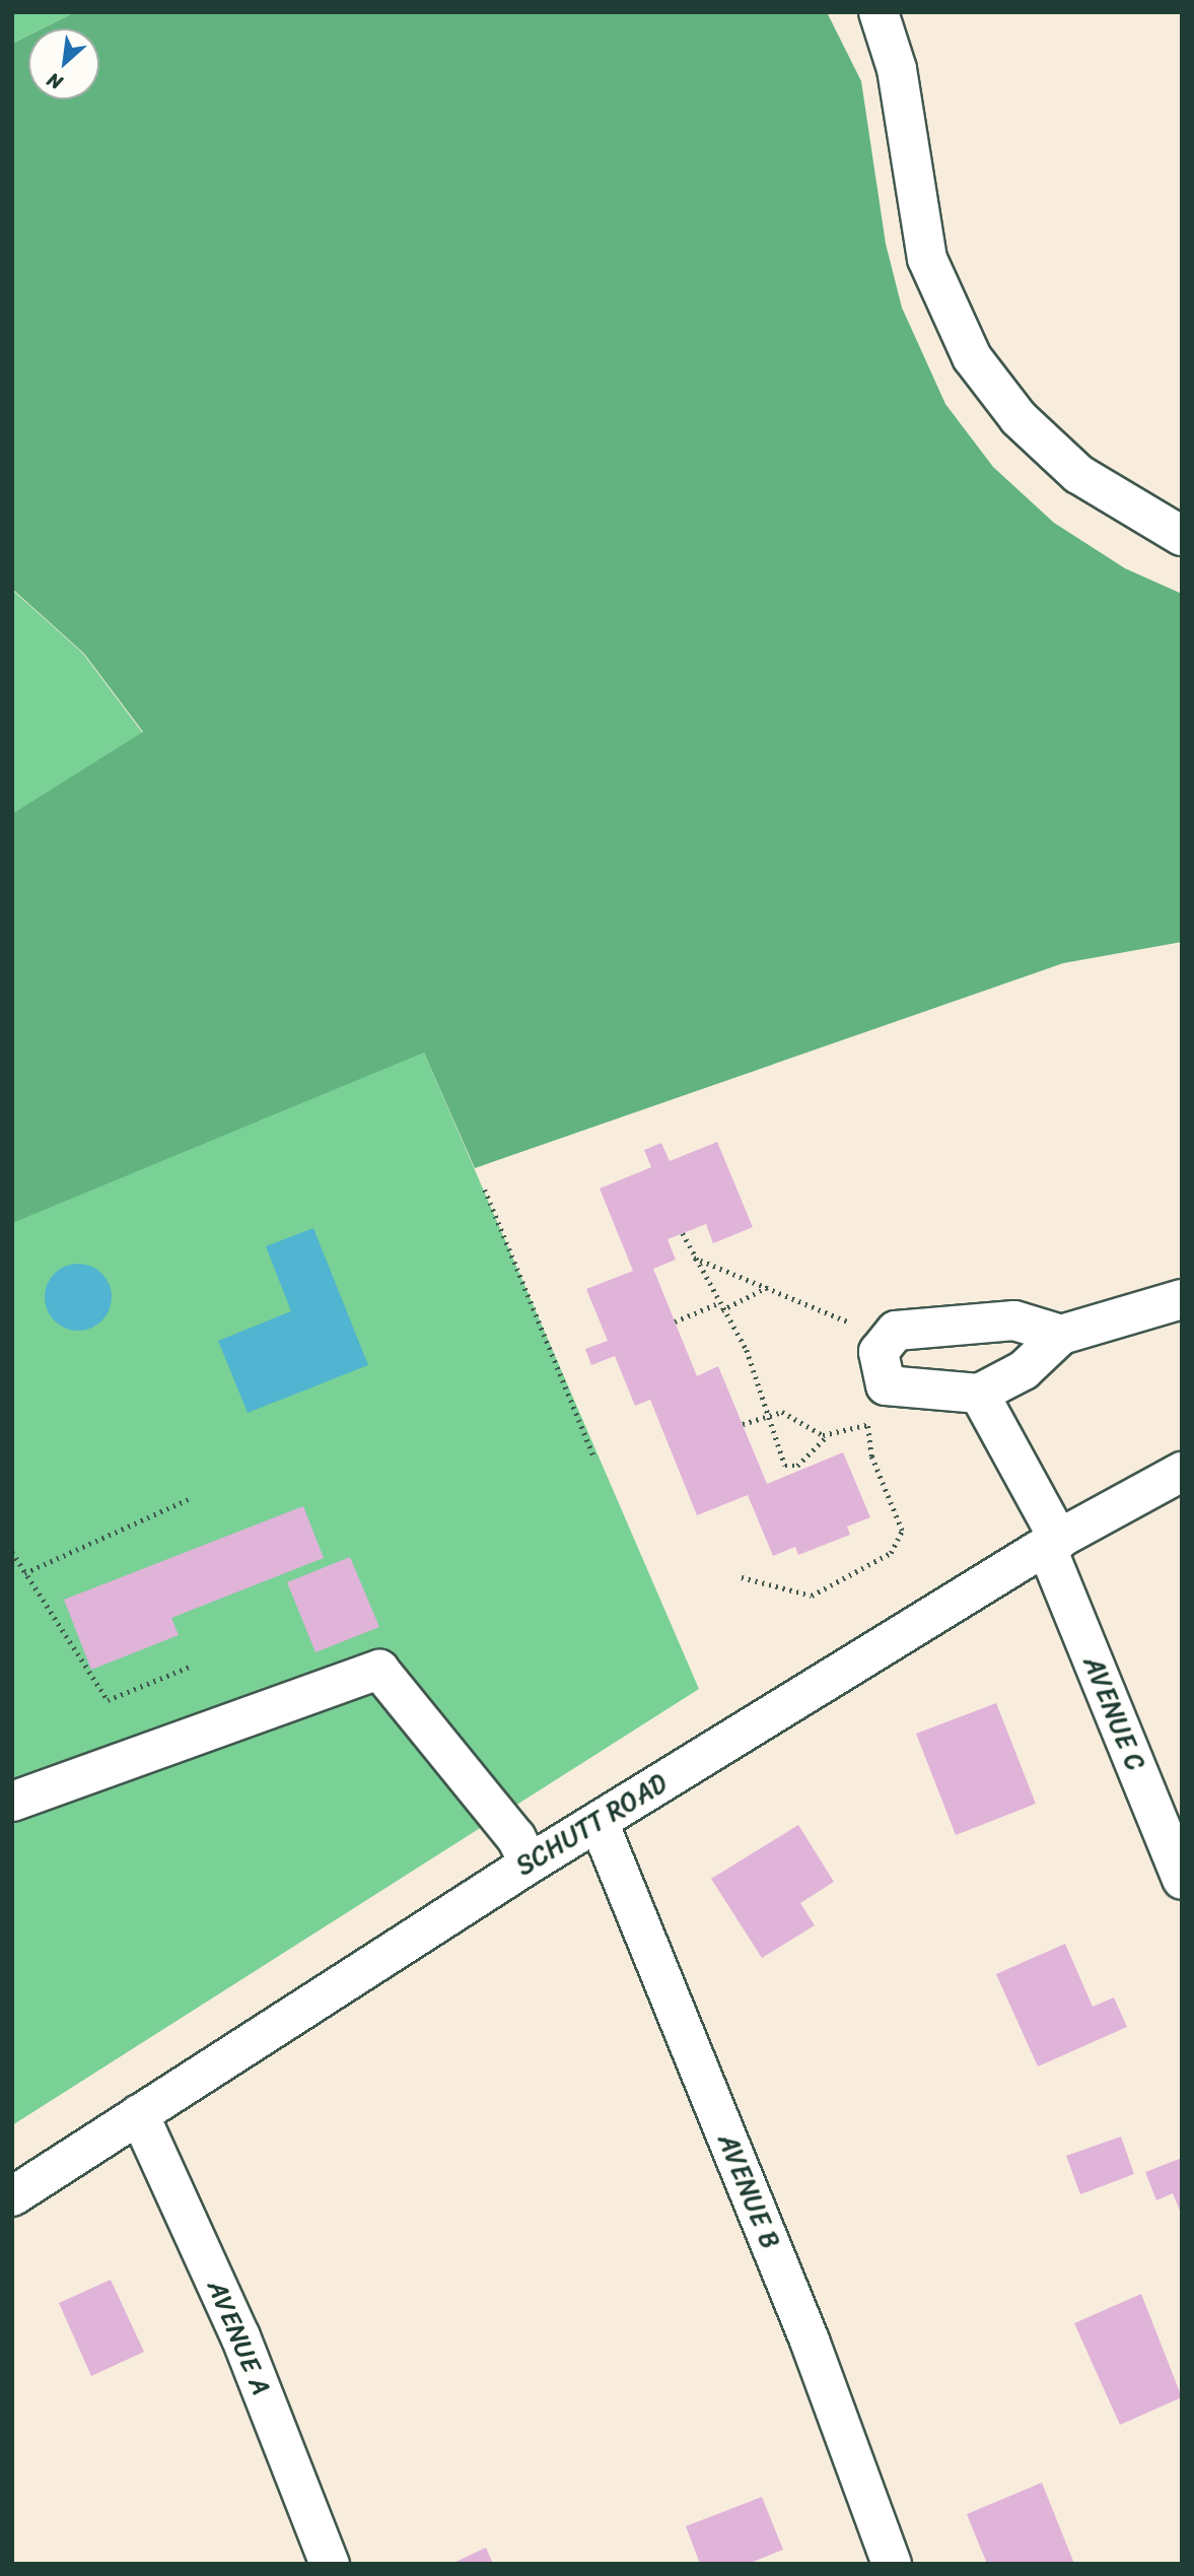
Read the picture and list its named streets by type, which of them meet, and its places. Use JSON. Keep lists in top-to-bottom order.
{
  "streets": {
    "street": [
      "AVENUE C",
      "SCHUTT ROAD",
      "AVENUE B",
      "AVENUE A"
    ]
  },
  "crossings": [
    ["AVENUE C", "SCHUTT ROAD"],
    ["SCHUTT ROAD", "AVENUE B"],
    ["SCHUTT ROAD", "AVENUE A"]
  ],
  "north": "bottom left"
}
